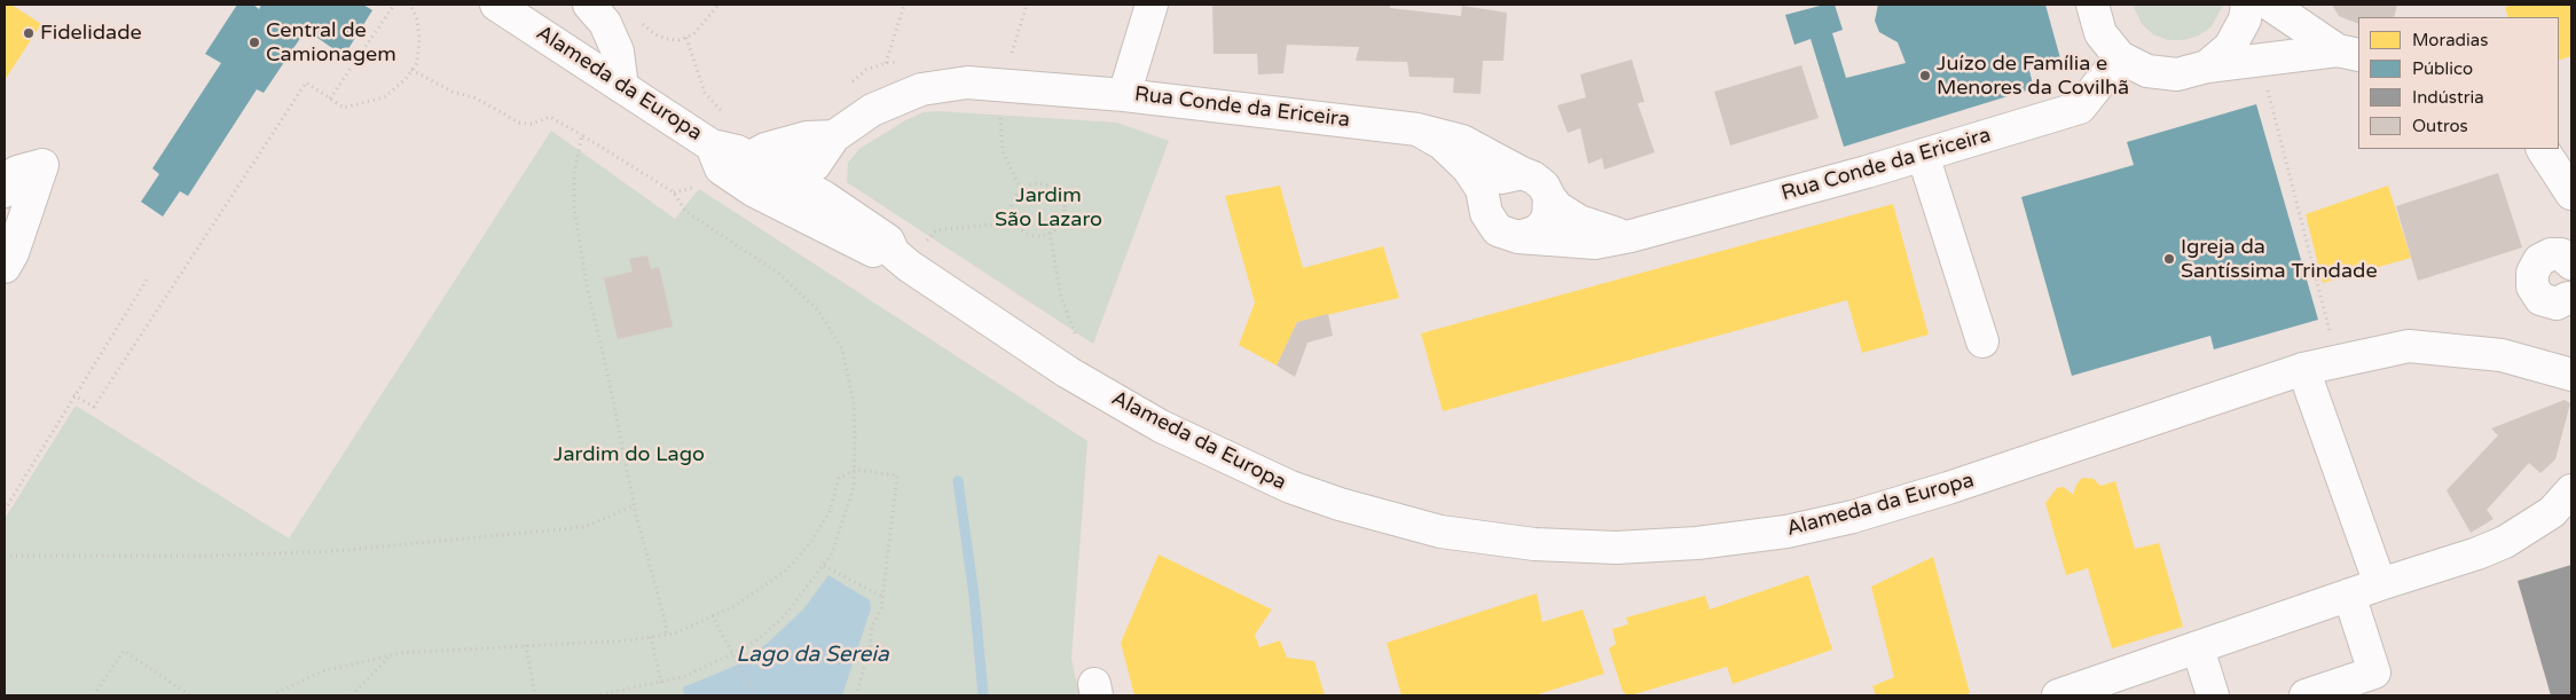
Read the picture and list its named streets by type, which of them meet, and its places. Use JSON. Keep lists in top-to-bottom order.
{
  "streets": {
    "street": ["Alameda da Europa", "Rua Conde da Ericeira"]
  },
  "water": ["Lago da Sereia"],
  "parks": ["Jardim São Lazaro", "Jardim do Lago"],
  "places": [
    "Fidelidade",
    "Central de Camionagem",
    "Juízo de Família e Menores da Covilhã",
    "Igreja da Santíssima Trindade"
  ],
  "legend": [
    "Moradias",
    "Público",
    "Indústria",
    "Outros"
  ]
}
